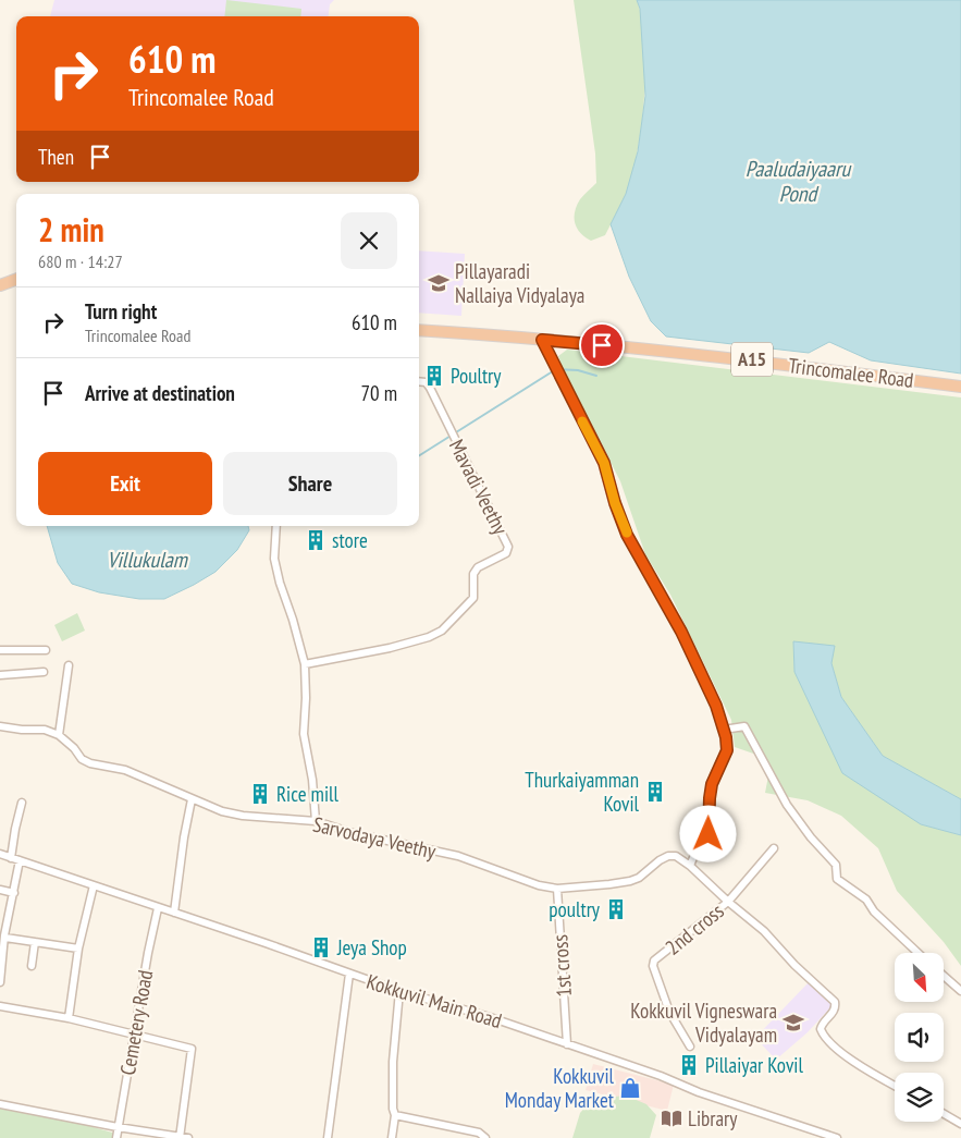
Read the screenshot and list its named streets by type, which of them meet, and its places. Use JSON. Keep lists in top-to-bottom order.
{
  "streets": {
    "highway": ["A15", "Trincomalee Road"],
    "street": [
      "Mavadi Veethy",
      "Sarvodaya Veethy",
      "2nd cross",
      "1st cross",
      "Kokkuvil Main Road",
      "Cemetery Road"
    ]
  },
  "crossings": [
    ["Sarvodaya Veethy", "2nd cross"],
    ["Sarvodaya Veethy", "1st cross"],
    ["1st cross", "Kokkuvil Main Road"],
    ["Kokkuvil Main Road", "Cemetery Road"]
  ],
  "water": ["Paaludaiyaaru Pond", "Villukulam"],
  "places": {
    "school or university": ["Pillayaradi Nallaiya Vidyalaya", "Kokkuvil Vigneswara Vidyalayam"],
    "building": [
      "Poultry",
      "store",
      "Thurkaiyamman Kovil",
      "Rice mill",
      "poultry",
      "Jeya Shop",
      "Pillaiyar Kovil"
    ],
    "shop": ["Kokkuvil Monday Market"],
    "library": ["Library"]
  },
  "north": "bottom right",
  "page": {
    "turn": ["610 m", "Trincomalee Road"],
    "then": "Then",
    "heading": ["2 min", "680 m · 14:27"],
    "list": [
      {
        "name": "Turn right",
        "note": "Trincomalee Road",
        "value": "610 m"
      },
      {
        "name": "Arrive at destination",
        "value": "70 m"
      }
    ],
    "buttons": ["Exit", "Share"]
  }
}
